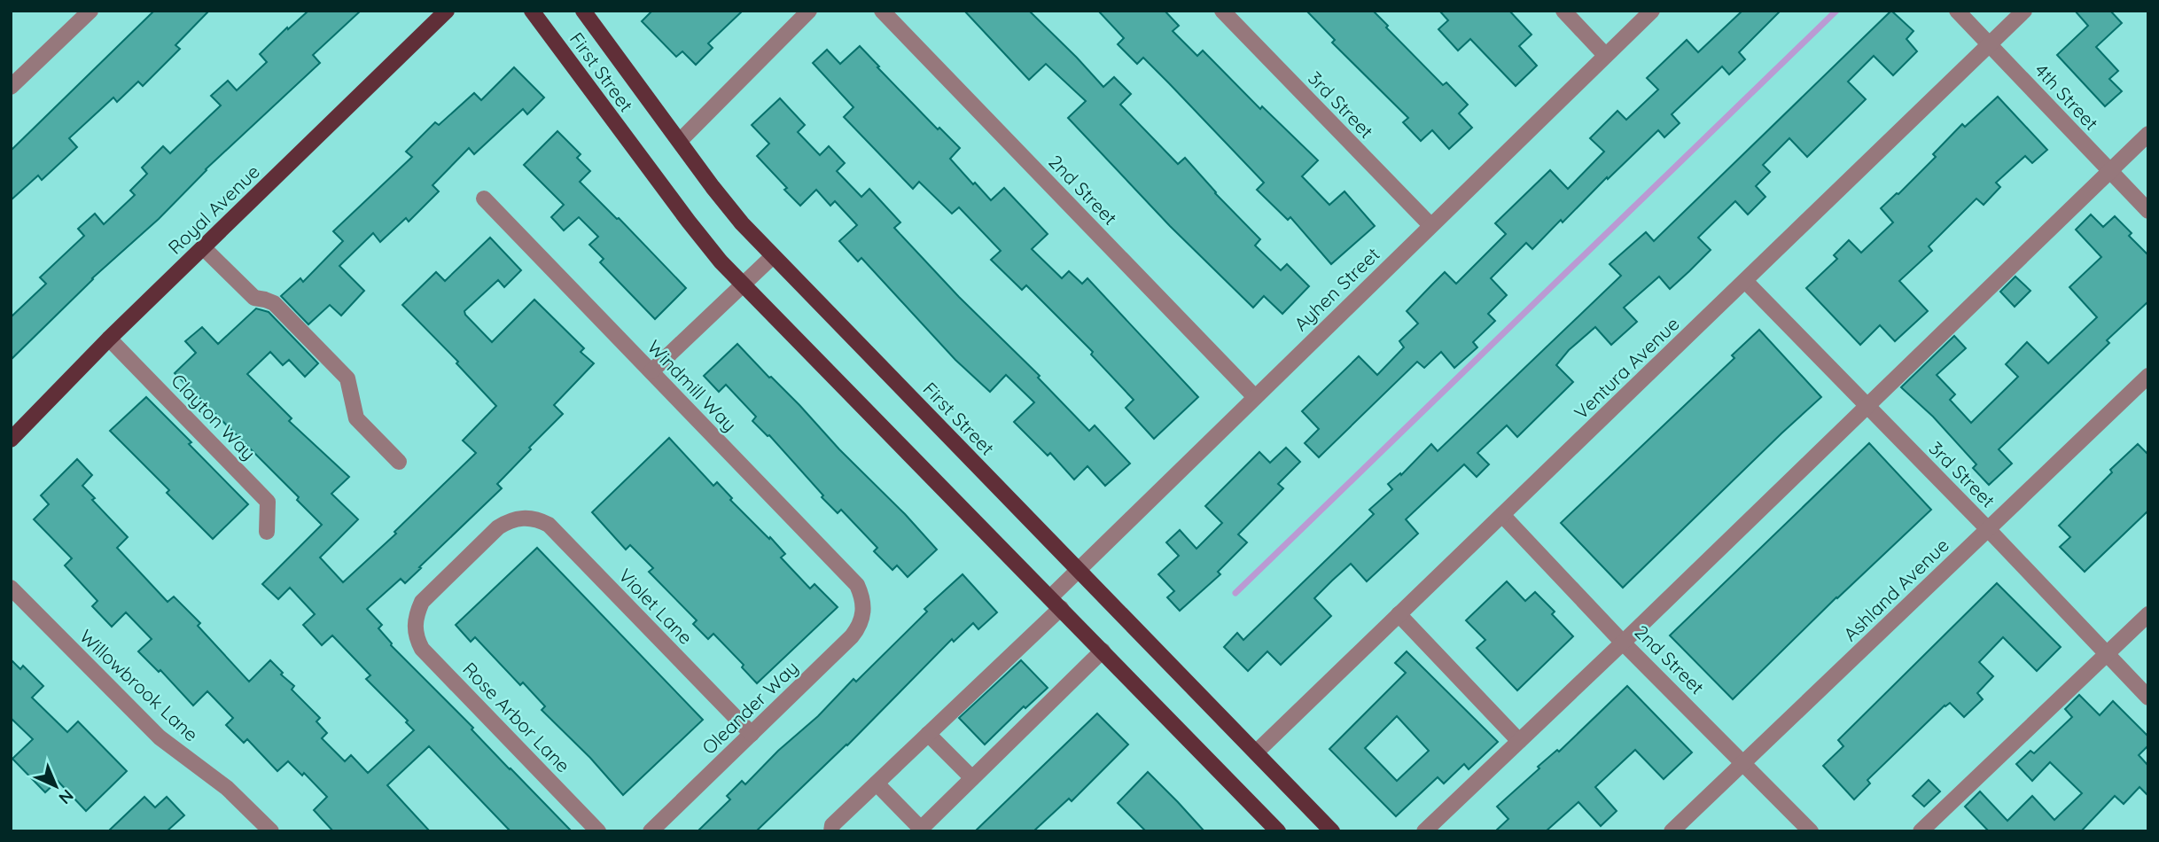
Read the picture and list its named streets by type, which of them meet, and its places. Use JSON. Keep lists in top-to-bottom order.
{
  "streets": {
    "main road": ["First Street", "Royal Avenue"],
    "street": [
      "4th Street",
      "3rd Street",
      "2nd Street",
      "Ayhen Street",
      "Ventura Avenue",
      "Windmill Way",
      "Clayton Way",
      "Ashland Avenue",
      "Violet Lane",
      "Willowbrook Lane",
      "Oleander Way",
      "Rose Arbor Lane"
    ]
  },
  "crossings": [
    ["First Street", "Ayhen Street"],
    ["First Street", "Ventura Avenue"],
    ["4th Street", "Ventura Avenue"],
    ["3rd Street", "Ayhen Street"],
    ["3rd Street", "Ventura Avenue"],
    ["3rd Street", "Ashland Avenue"],
    ["2nd Street", "Ayhen Street"],
    ["2nd Street", "Ventura Avenue"],
    ["2nd Street", "Ashland Avenue"],
    ["Royal Avenue", "Clayton Way"],
    ["Windmill Way", "Oleander Way"],
    ["Violet Lane", "Oleander Way"],
    ["Violet Lane", "Rose Arbor Lane"]
  ],
  "north": "bottom right"
}
